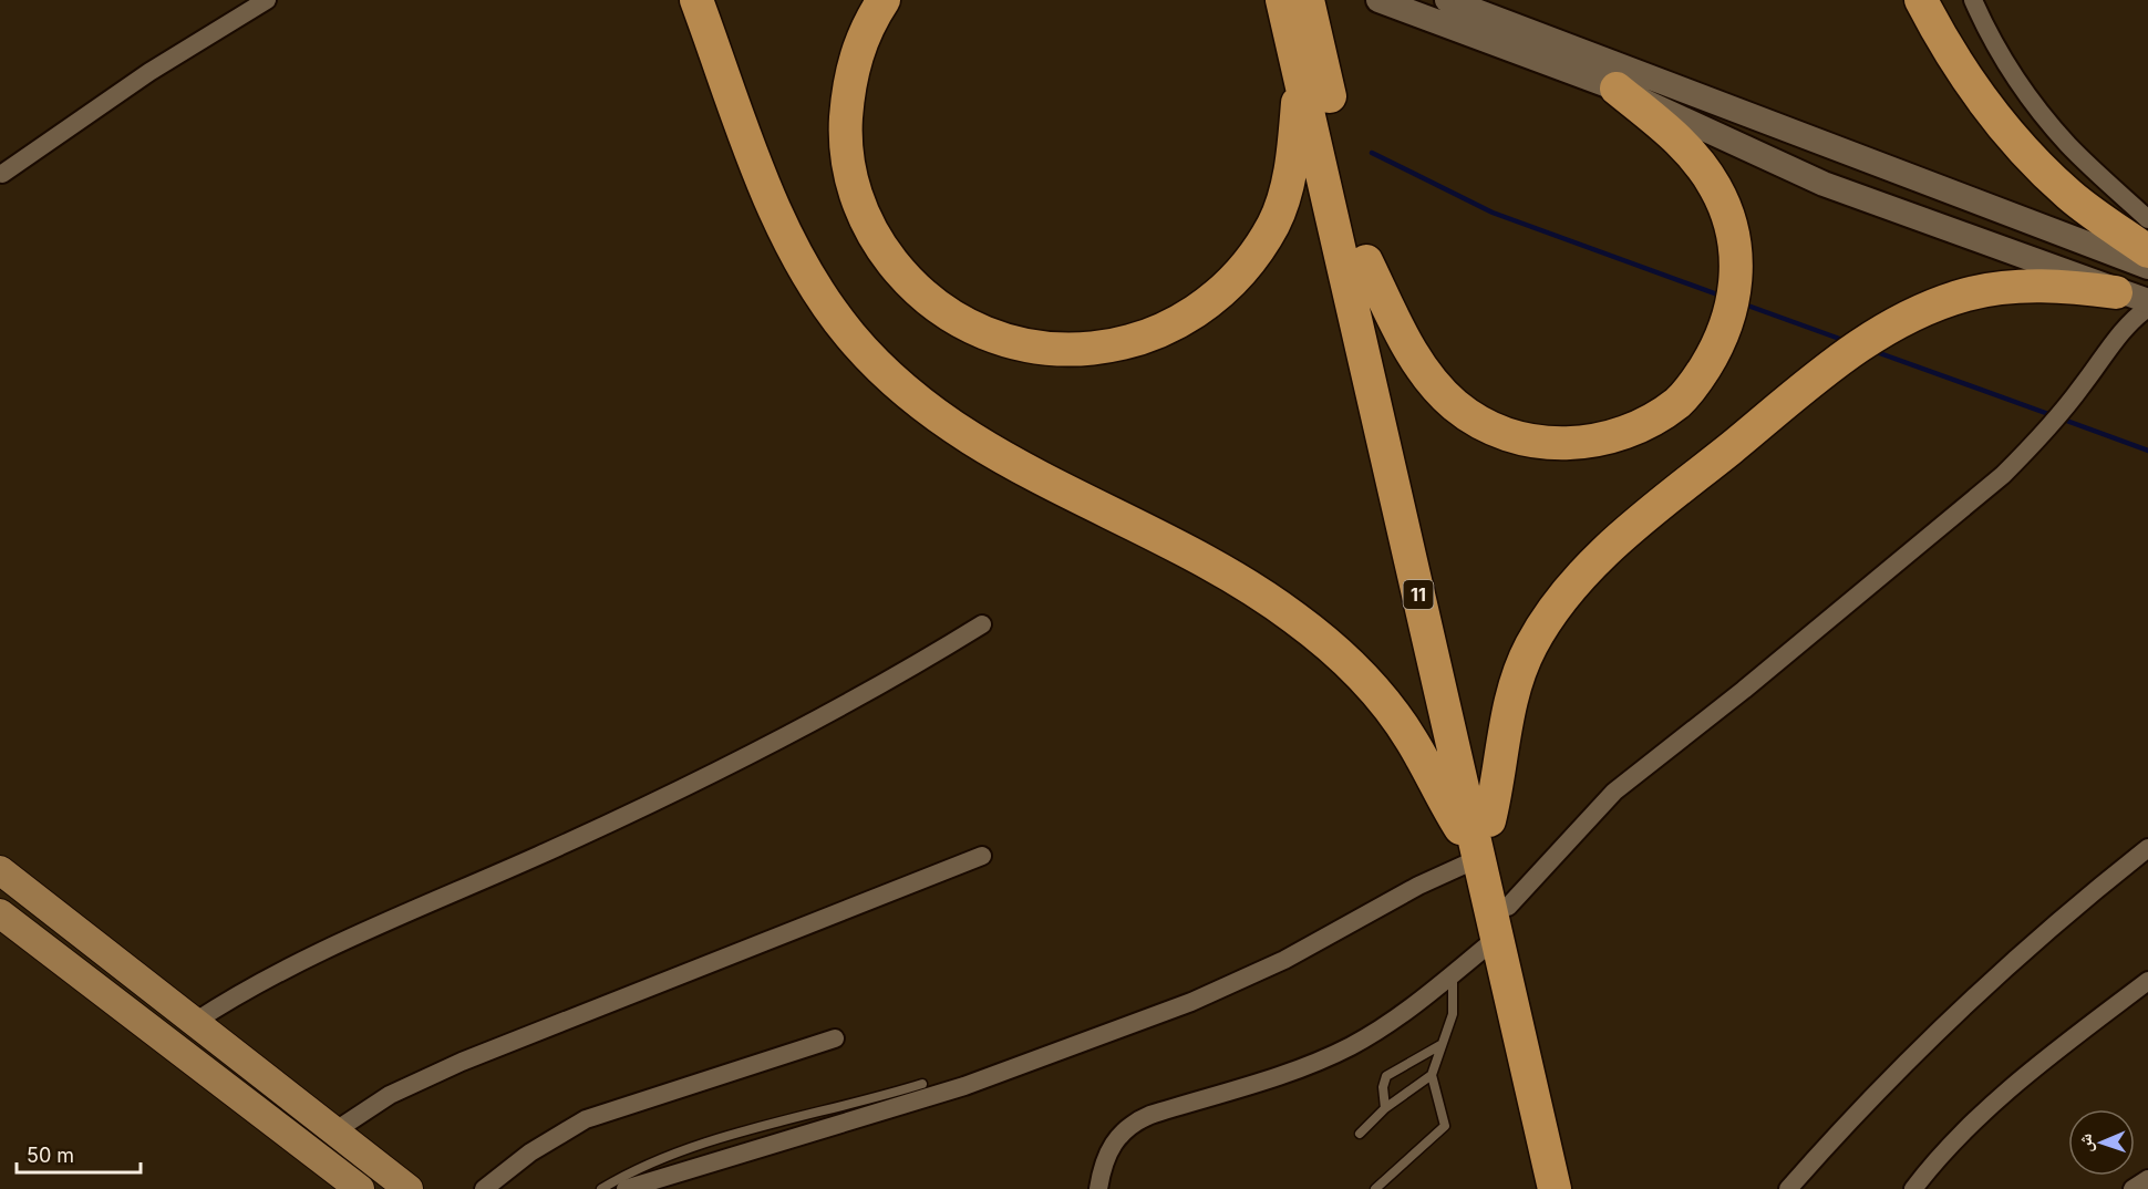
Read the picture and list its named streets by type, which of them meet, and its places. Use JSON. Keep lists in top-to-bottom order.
{
  "streets": {
    "highway": ["11"]
  },
  "scale_bar": "50 m",
  "north": "left"
}
